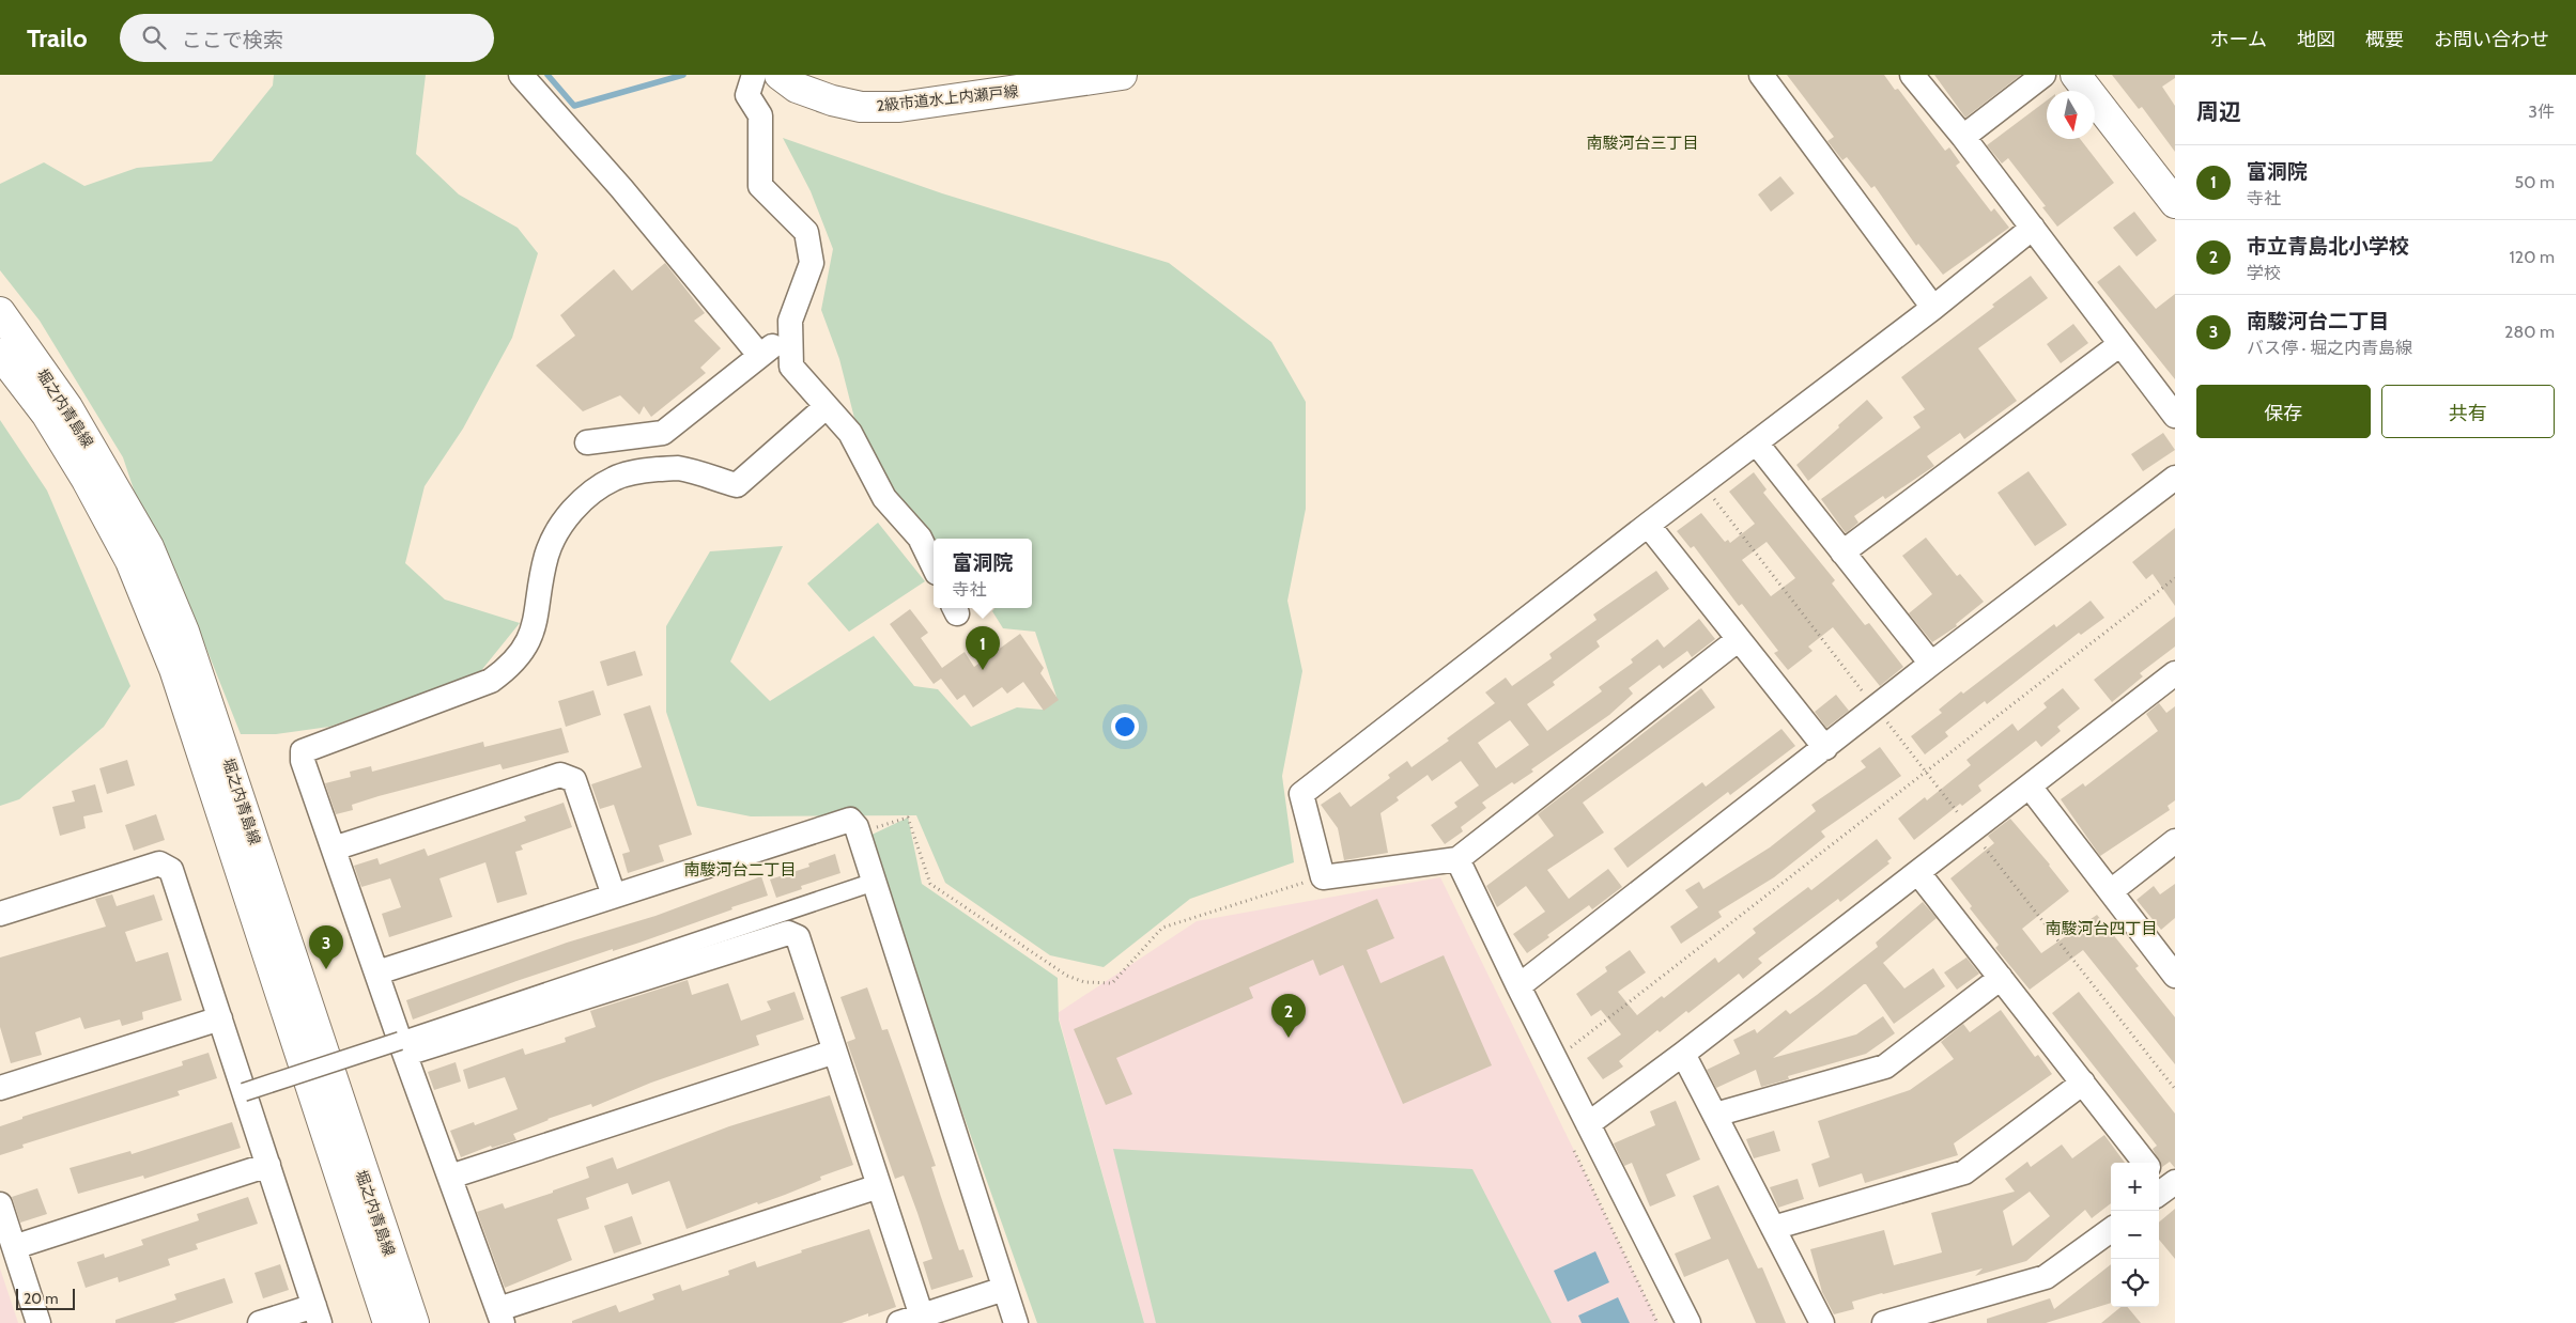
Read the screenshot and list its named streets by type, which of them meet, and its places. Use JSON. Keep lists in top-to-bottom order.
{
  "streets": {
    "main road": ["2級市道水上内瀬戸線", "堀之内青島線"]
  },
  "districts": ["南駿河台三丁目", "南駿河台二丁目", "南駿河台四丁目"],
  "scale_bar": "20 m",
  "north": "bottom",
  "page": {
    "header": "Trailo",
    "search": "ここで検索",
    "nav": [
      "ホーム",
      "地図",
      "概要",
      "お問い合わせ"
    ],
    "heading": ["周辺", "3件"],
    "list": [
      {
        "mark": "1",
        "name": "富洞院",
        "note": "寺社",
        "value": "50 m"
      },
      {
        "mark": "2",
        "name": "市立青島北小学校",
        "note": "学校",
        "value": "120 m"
      },
      {
        "mark": "3",
        "name": "南駿河台二丁目",
        "note": "バス停 · 堀之内青島線",
        "value": "280 m"
      }
    ],
    "buttons": ["保存", "共有"],
    "popup": ["富洞院", "寺社"],
    "pins": ["1", "3", "2"],
    "map_buttons": ["+", "−"],
    "scale": "20 m"
  }
}
